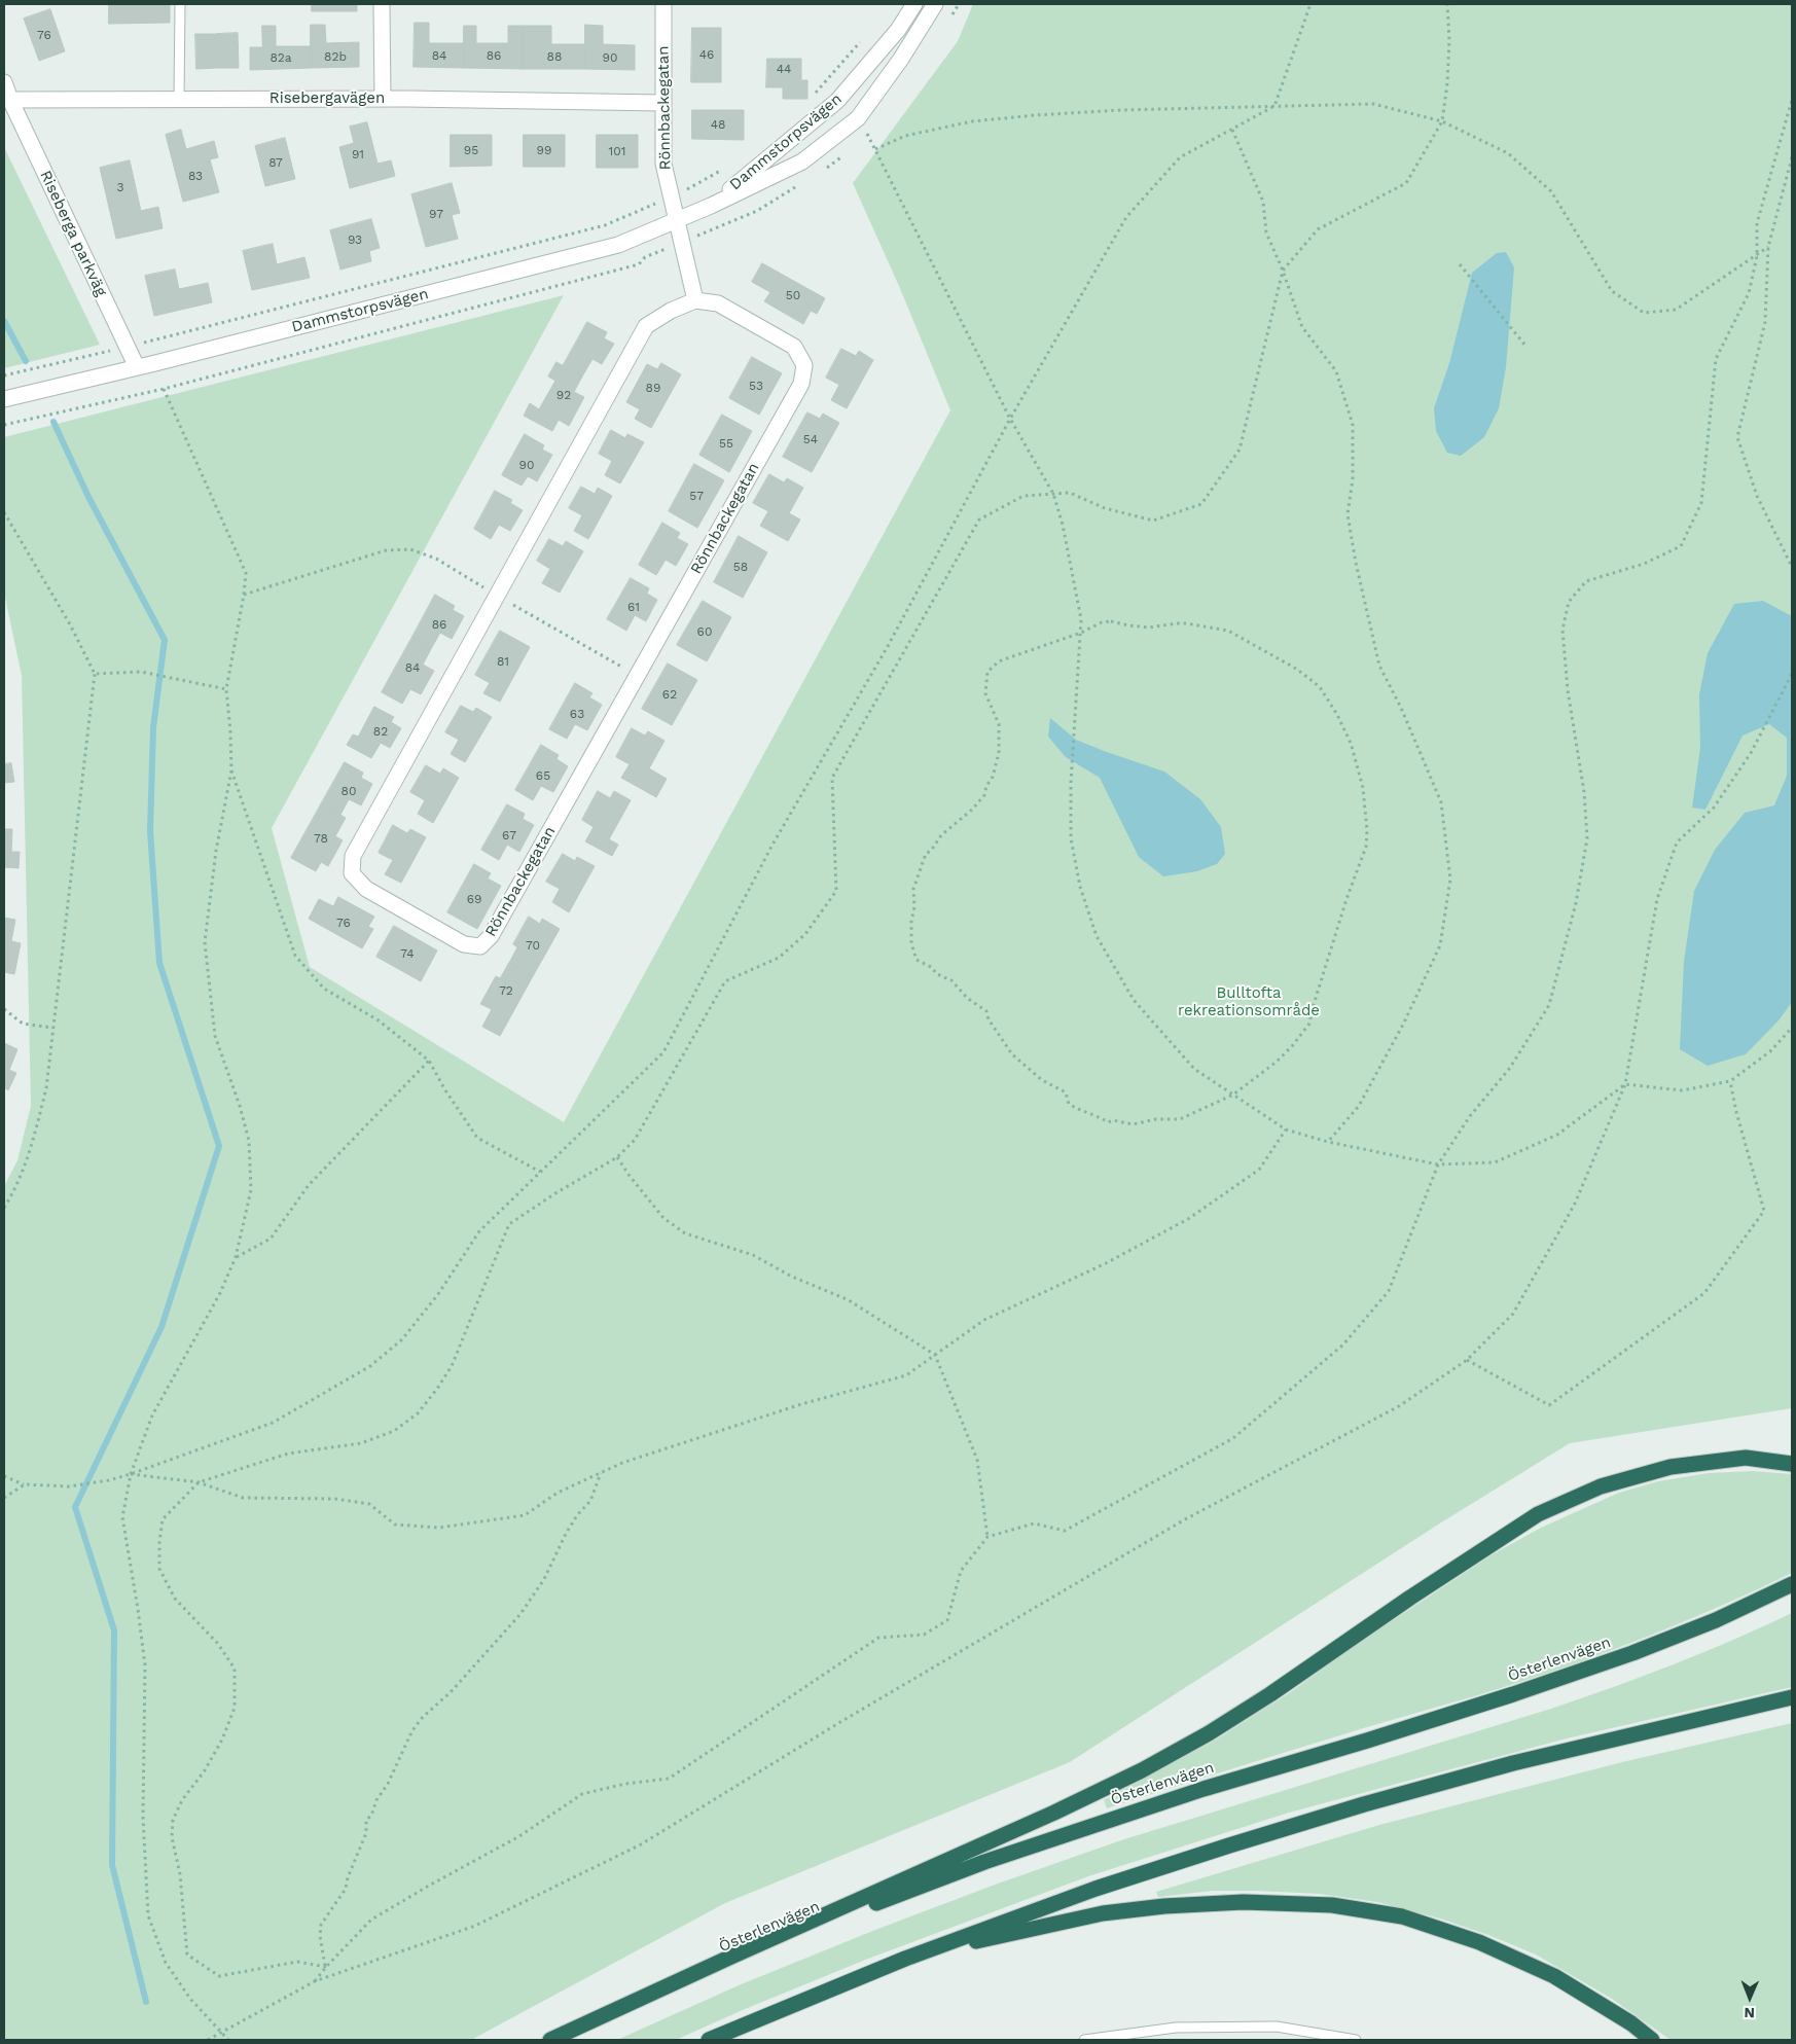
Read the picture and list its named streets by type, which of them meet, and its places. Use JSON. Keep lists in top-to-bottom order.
{
  "streets": {
    "highway": ["Österlenvägen"],
    "street": [
      "Risebergavägen",
      "Rönnbackegatan",
      "Dammstorpsvägen",
      "Riseberga parkväg"
    ]
  },
  "crossings": [
    ["Risebergavägen", "Rönnbackegatan"],
    ["Risebergavägen", "Riseberga parkväg"],
    ["Rönnbackegatan", "Dammstorpsvägen"],
    ["Dammstorpsvägen", "Riseberga parkväg"]
  ],
  "parks": ["Bulltofta rekreationsområde"],
  "house_numbers": [
    "76",
    "46",
    "84",
    "86",
    "82b",
    "88",
    "82a",
    "90",
    "44",
    "48",
    "95",
    "99",
    "101",
    "91",
    "87",
    "83",
    "3",
    "97",
    "93",
    "50",
    "53",
    "89",
    "92",
    "54",
    "55",
    "90",
    "57",
    "58",
    "61",
    "86",
    "60",
    "81",
    "84",
    "62",
    "63",
    "82",
    "65",
    "80",
    "67",
    "78",
    "69",
    "76",
    "70",
    "74",
    "72"
  ],
  "north": "bottom"
}
